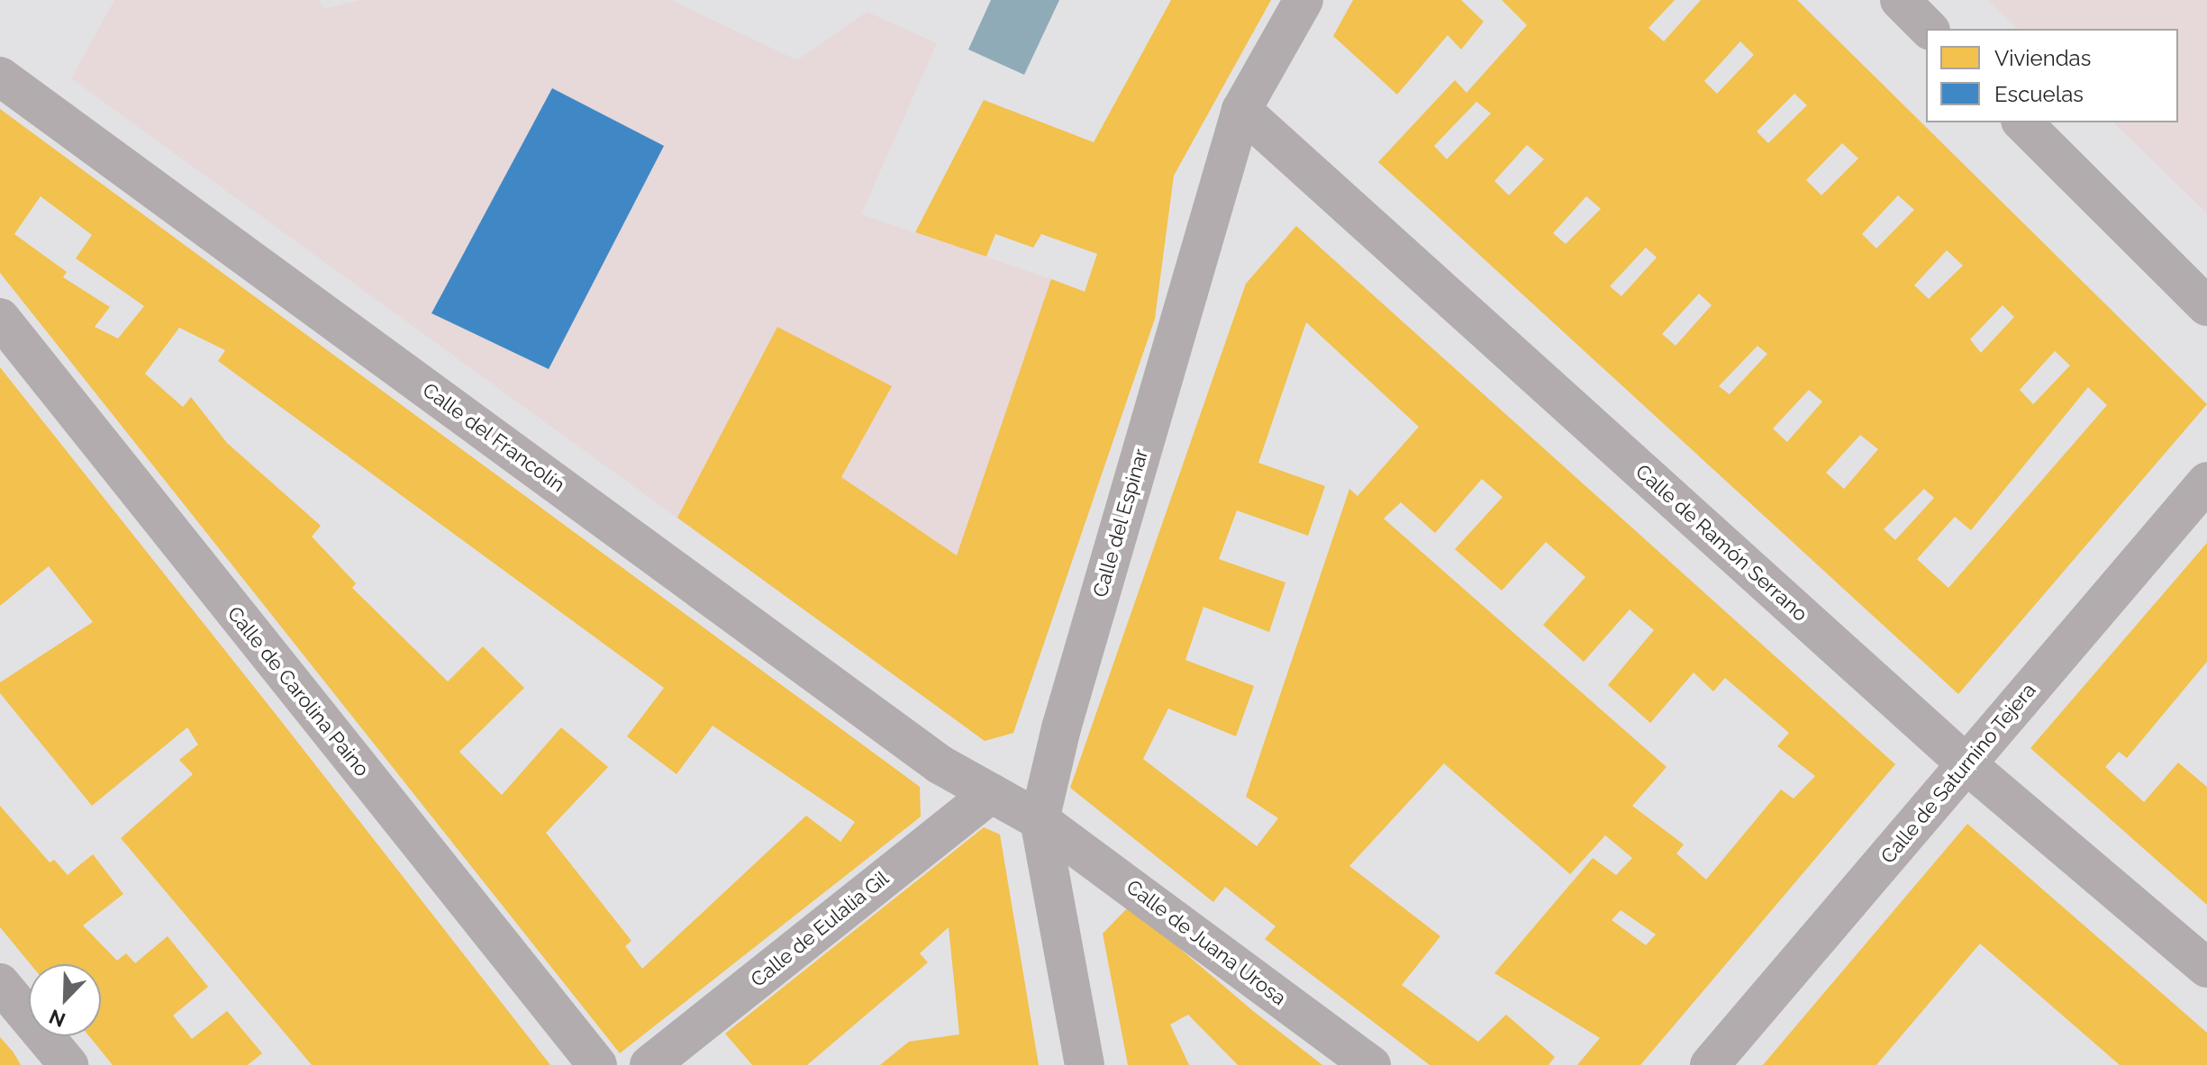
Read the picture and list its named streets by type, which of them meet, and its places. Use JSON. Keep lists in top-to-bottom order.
{
  "streets": {
    "street": [
      "Calle del Francolín",
      "Calle del Espinar",
      "Calle de Ramón Serrano",
      "Calle de Carolina Paino",
      "Calle de Saturnino Tejera",
      "Calle de Eulalia Gil",
      "Calle de Juana Urosa"
    ]
  },
  "crossings": [
    ["Calle del Francolín", "Calle del Espinar"],
    ["Calle del Francolín", "Calle de Eulalia Gil"],
    ["Calle del Francolín", "Calle de Juana Urosa"],
    ["Calle del Espinar", "Calle de Ramón Serrano"],
    ["Calle del Espinar", "Calle de Juana Urosa"],
    ["Calle de Ramón Serrano", "Calle de Saturnino Tejera"]
  ],
  "legend": ["Viviendas", "Escuelas"],
  "north": "bottom left"
}
